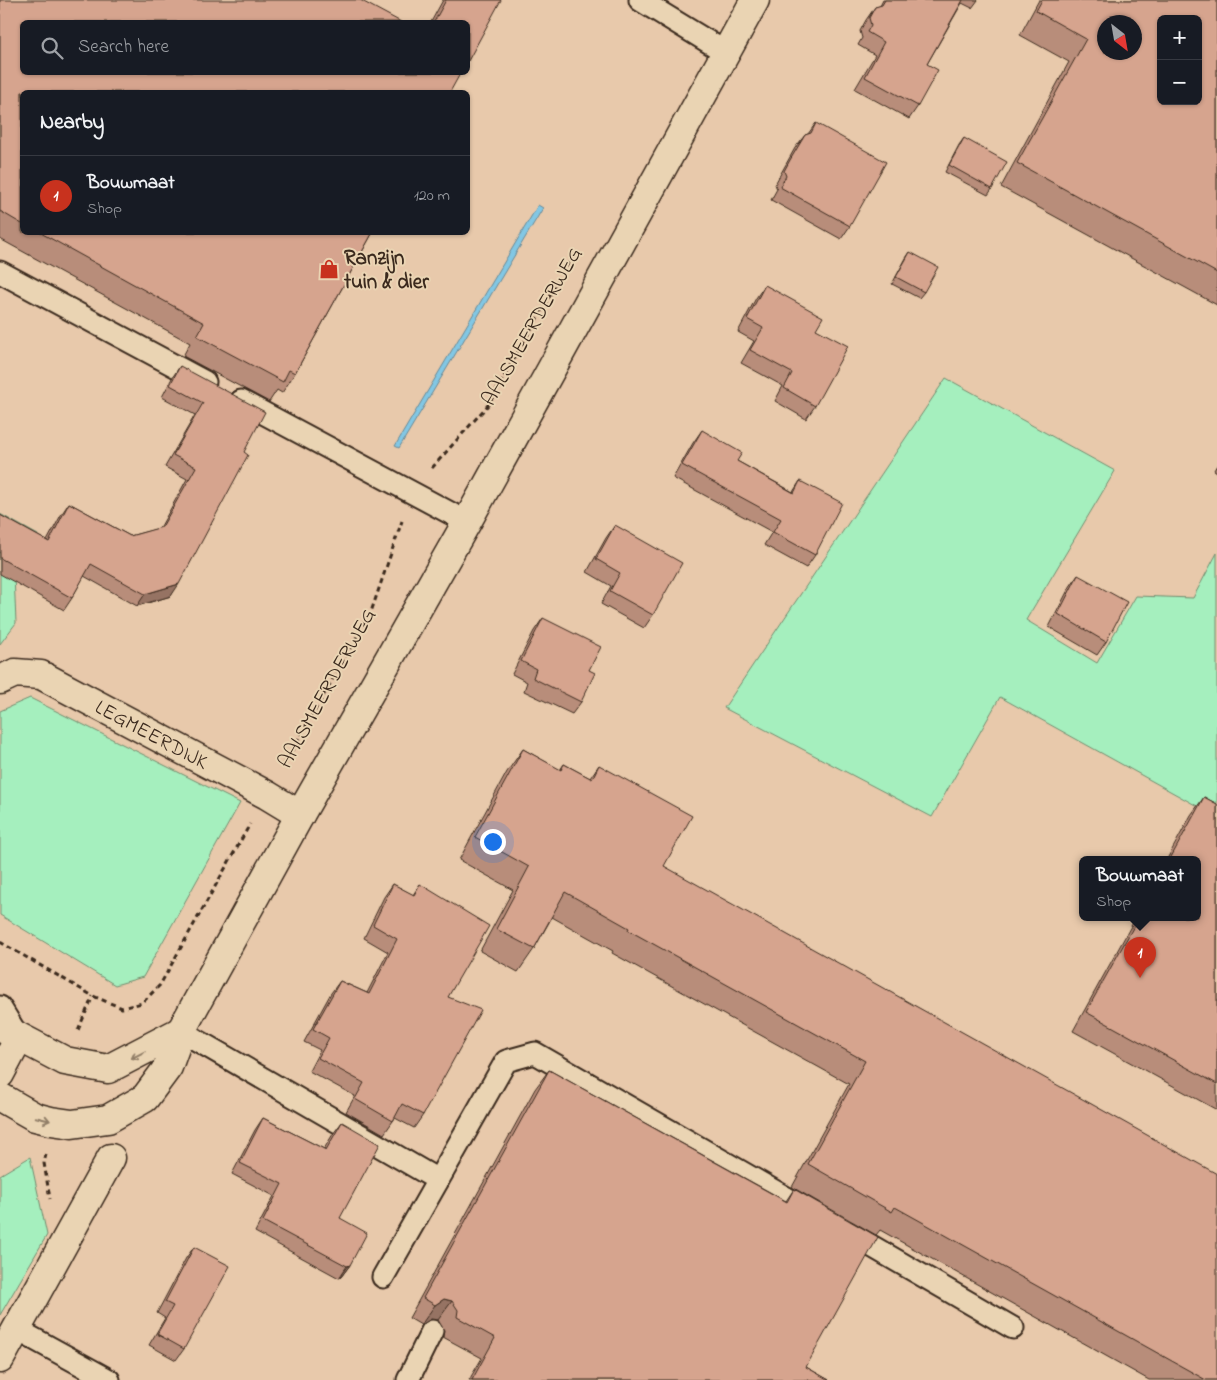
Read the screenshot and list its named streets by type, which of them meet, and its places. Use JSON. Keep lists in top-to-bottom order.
{
  "streets": {
    "street": ["AALSMEERDERWEG", "LEGMEERDIJK"]
  },
  "crossings": [
    ["AALSMEERDERWEG", "LEGMEERDIJK"]
  ],
  "places": {
    "shop": ["Ranzijn tuin & dier"]
  },
  "north": "bottom right",
  "page": {
    "map_buttons": ["+", "−"],
    "search": "Search here",
    "heading": "Nearby",
    "list": [
      {
        "mark": "1",
        "name": "Bouwmaat",
        "note": "Shop",
        "value": "120 m"
      }
    ],
    "popup": ["Bouwmaat", "Shop"],
    "pins": "1"
  }
}
